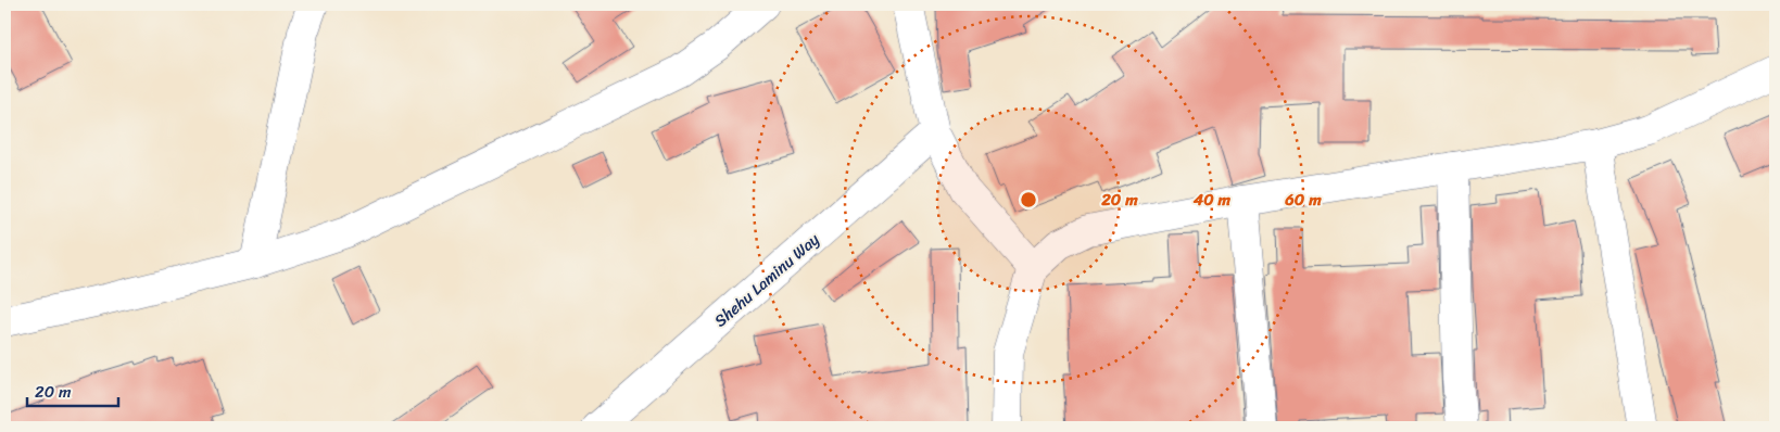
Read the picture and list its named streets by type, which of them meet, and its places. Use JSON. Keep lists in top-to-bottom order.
{
  "streets": {
    "street": ["Shehu Laminu Way"]
  },
  "scale_bar": "20 m",
  "rings": ["20 m", "40 m", "60 m"]
}
